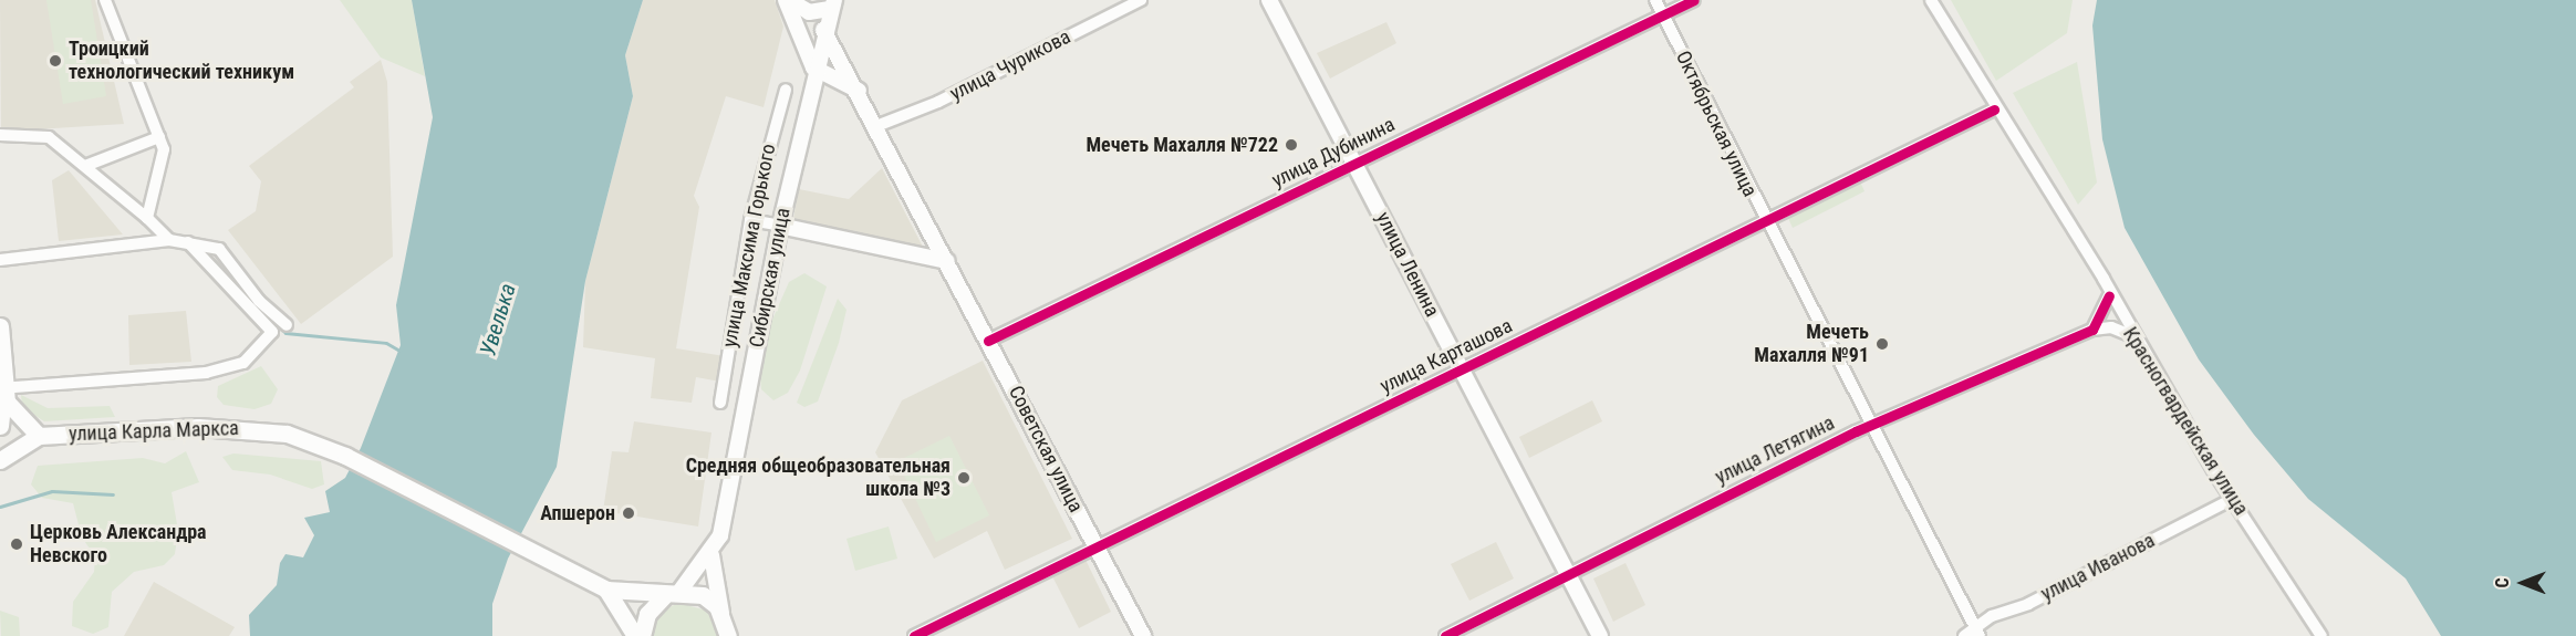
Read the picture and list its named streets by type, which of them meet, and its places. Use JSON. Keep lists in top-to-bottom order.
{
  "streets": {
    "main road": ["улица Карла Маркса"],
    "street": [
      "улица Чурикова",
      "Октябрьская улица",
      "улица Дубинина",
      "улица Максима Горького",
      "улица Ленина",
      "Сибирская улица",
      "улица Карташова",
      "Красногвардейская улица",
      "Советская улица",
      "улица Летягина",
      "улица Иванова"
    ]
  },
  "crossings": [
    ["улица Чурикова", "Советская улица"],
    ["Октябрьская улица", "улица Дубинина"],
    ["Октябрьская улица", "улица Карташова"],
    ["Октябрьская улица", "улица Летягина"],
    ["Октябрьская улица", "улица Иванова"],
    ["улица Дубинина", "улица Ленина"],
    ["улица Дубинина", "Советская улица"],
    ["улица Ленина", "улица Карташова"],
    ["улица Ленина", "улица Летягина"],
    ["Сибирская улица", "Советская улица"],
    ["улица Карташова", "Красногвардейская улица"],
    ["улица Карташова", "Советская улица"],
    ["Красногвардейская улица", "улица Летягина"],
    ["Красногвардейская улица", "улица Иванова"]
  ],
  "water": ["Увелька"],
  "places": [
    "Троицкий технологический техникум",
    "Мечеть Махалля №722",
    "Мечеть Махалля №91",
    "Средняя общеобразовательная школа №3",
    "Апшерон",
    "Церковь Александра Невского"
  ],
  "north": "left"
}
